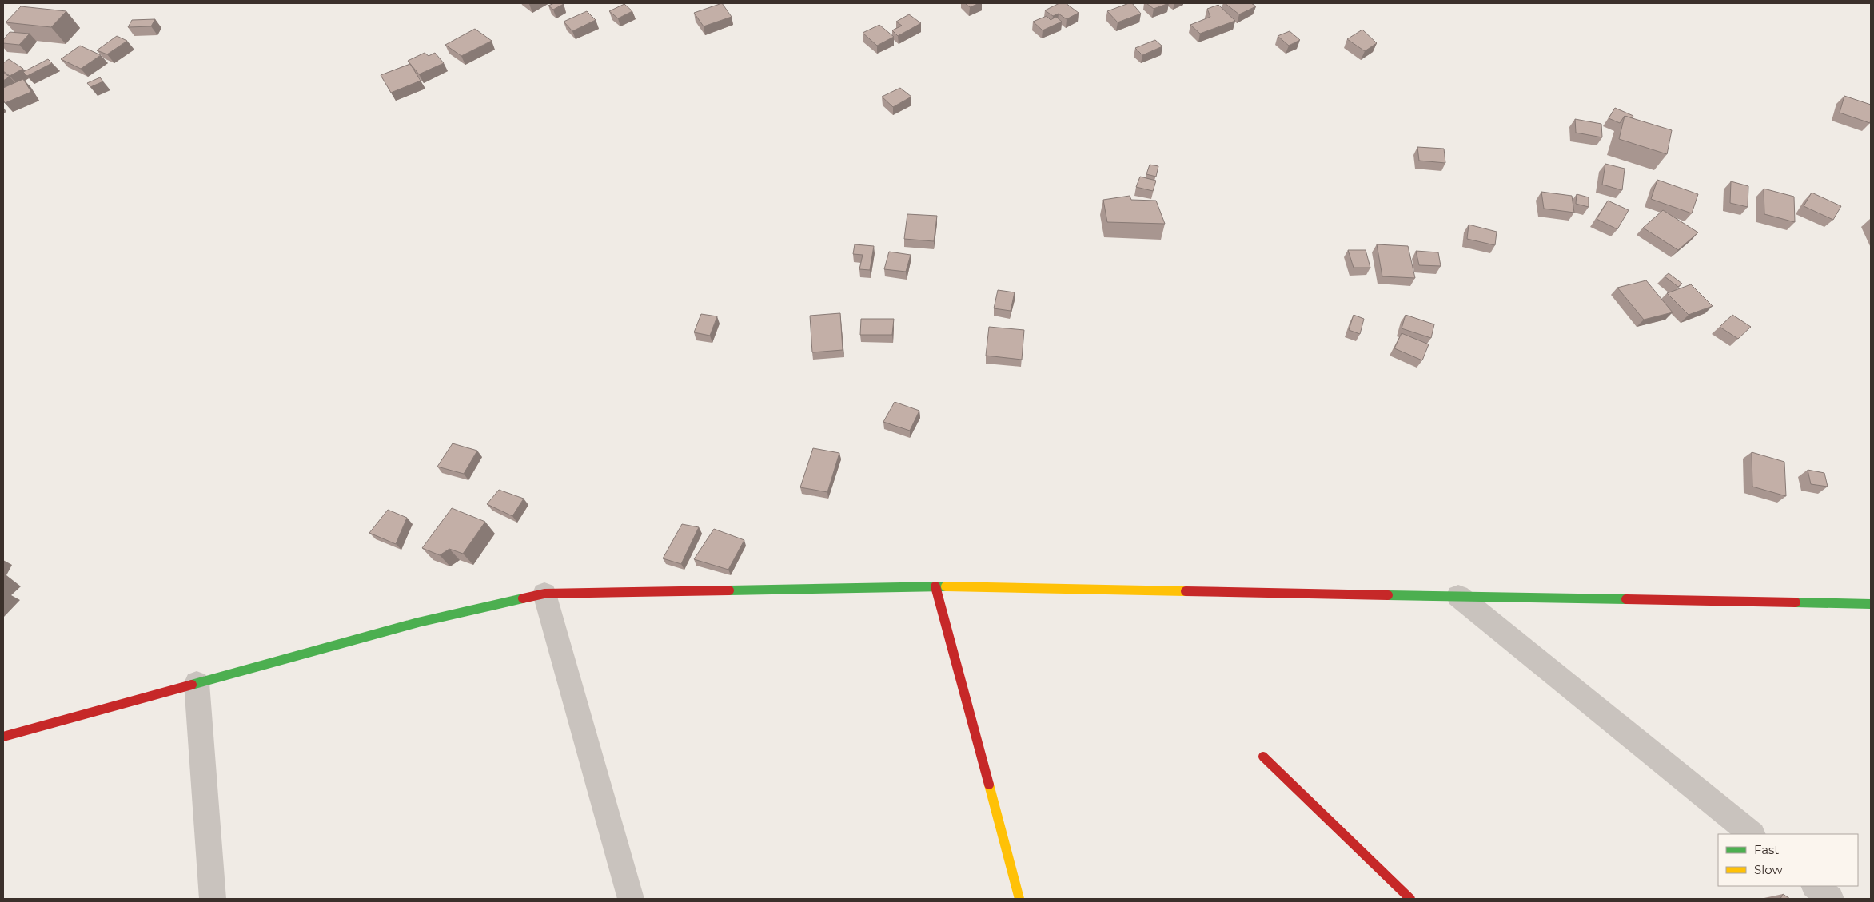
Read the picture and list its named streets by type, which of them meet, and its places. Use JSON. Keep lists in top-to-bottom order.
{
  "legend": ["Fast", "Slow"]
}
